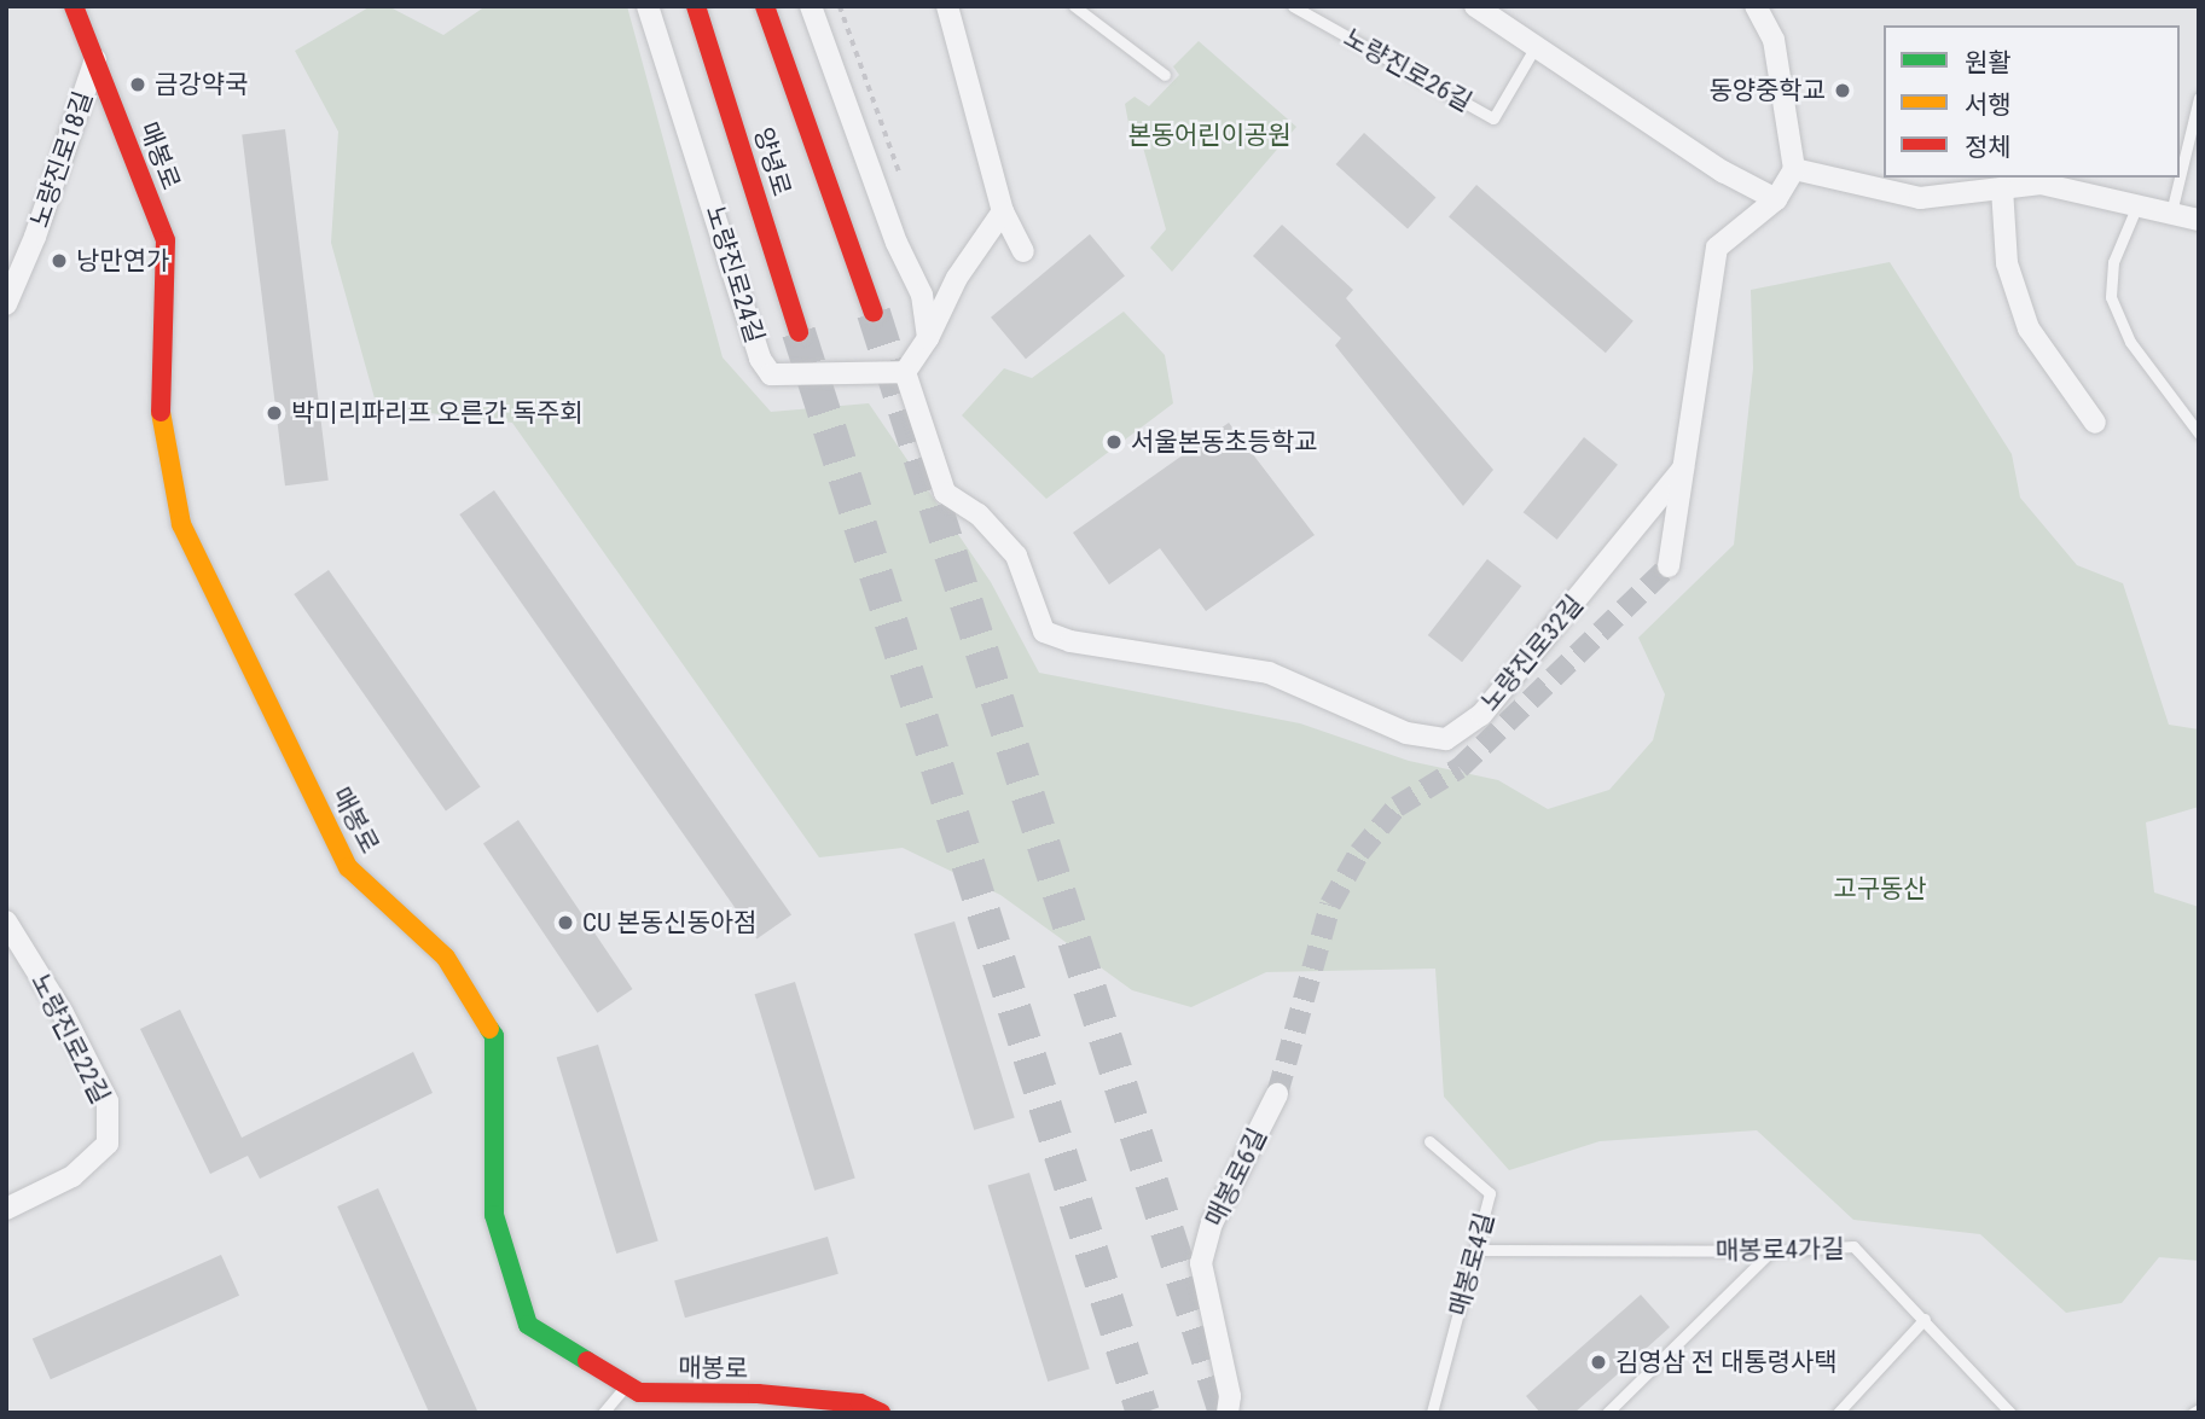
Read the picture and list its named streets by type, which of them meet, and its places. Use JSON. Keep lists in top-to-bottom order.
{
  "streets": {
    "street": [
      "매봉로",
      "노량진로18길",
      "양녕로",
      "노량진로24길",
      "노량진로32길",
      "노량진로22길",
      "매봉로6길"
    ],
    "lane": ["노량진로26길", "매봉로4가길", "매봉로4길"]
  },
  "crossings": [
    ["매봉로", "노량진로18길"],
    ["노량진로24길", "노량진로32길"],
    ["매봉로4가길", "매봉로4길"]
  ],
  "parks": ["본동어린이공원", "고구동산"],
  "places": [
    "금강약국",
    "동양중학교",
    "낭만연가",
    "박미리파리프 오른간 독주회",
    "서울본동초등학교",
    "CU 본동신동아점",
    "김영삼 전 대통령사택"
  ],
  "legend": ["원활", "서행", "정체"]
}
